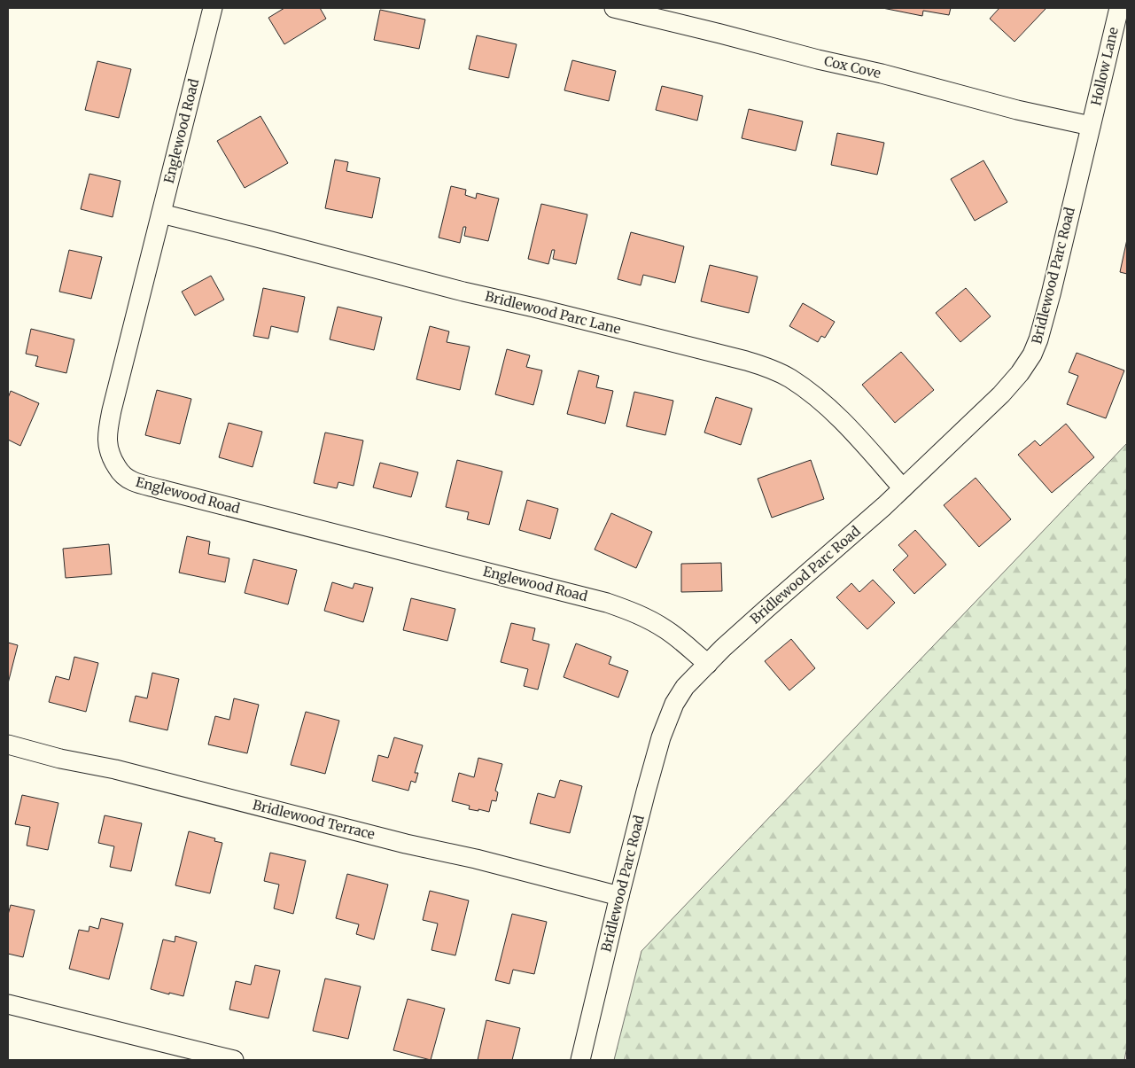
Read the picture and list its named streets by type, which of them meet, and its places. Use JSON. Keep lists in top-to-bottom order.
{
  "streets": {
    "street": [
      "Hollow Lane",
      "Cox Cove",
      "Englewood Road",
      "Bridlewood Parc Road",
      "Bridlewood Parc Lane",
      "Bridlewood Terrace"
    ]
  },
  "crossings": [
    ["Hollow Lane", "Cox Cove"],
    ["Hollow Lane", "Bridlewood Parc Road"],
    ["Cox Cove", "Bridlewood Parc Road"],
    ["Englewood Road", "Bridlewood Parc Road"],
    ["Englewood Road", "Bridlewood Parc Lane"],
    ["Bridlewood Parc Road", "Bridlewood Parc Lane"],
    ["Bridlewood Parc Road", "Bridlewood Terrace"]
  ]
}
